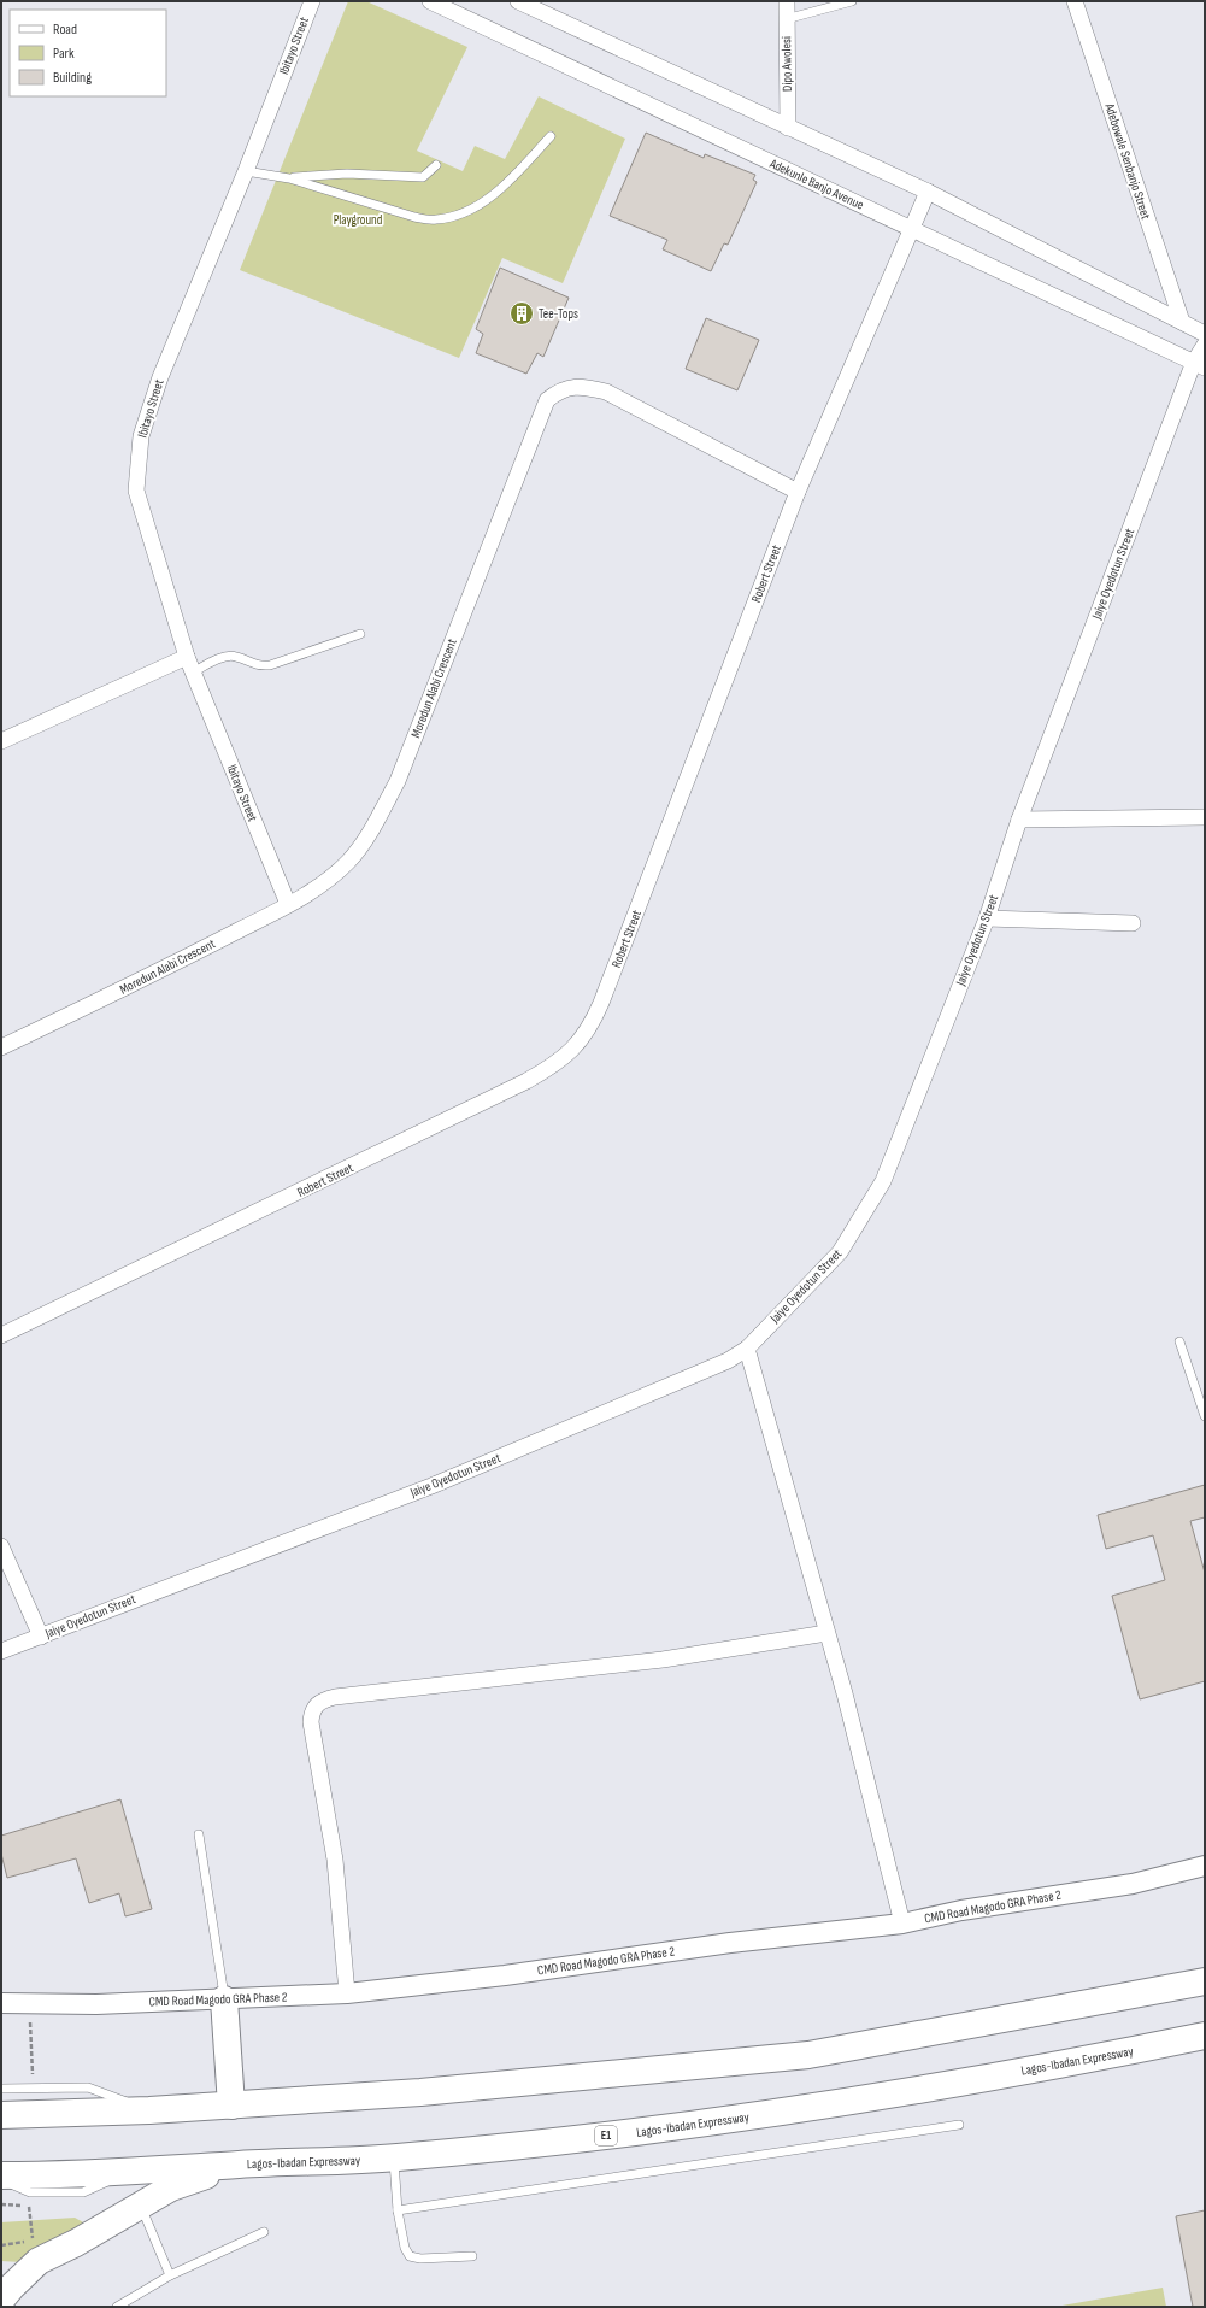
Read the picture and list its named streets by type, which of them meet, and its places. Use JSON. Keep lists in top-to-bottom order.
{
  "streets": {
    "highway": ["Lagos-Ibadan Expressway", "E1"],
    "street": [
      "Ibitayo Street",
      "Dipo Awolesi",
      "Adebowale Senbanjo Street",
      "Adekunle Banjo Avenue",
      "Robert Street",
      "Jaiye Oyedotun Street",
      "Moredun Alabi Crescent",
      "CMD Road Magodo GRA Phase 2"
    ]
  },
  "crossings": [
    ["Ibitayo Street", "Moredun Alabi Crescent"],
    ["Adekunle Banjo Avenue", "Robert Street"],
    ["Adekunle Banjo Avenue", "Jaiye Oyedotun Street"],
    ["Robert Street", "Moredun Alabi Crescent"]
  ],
  "parks": ["Playground"],
  "places": {
    "building": ["Tee-Tops"]
  },
  "legend": ["Road", "Park", "Building"]
}
